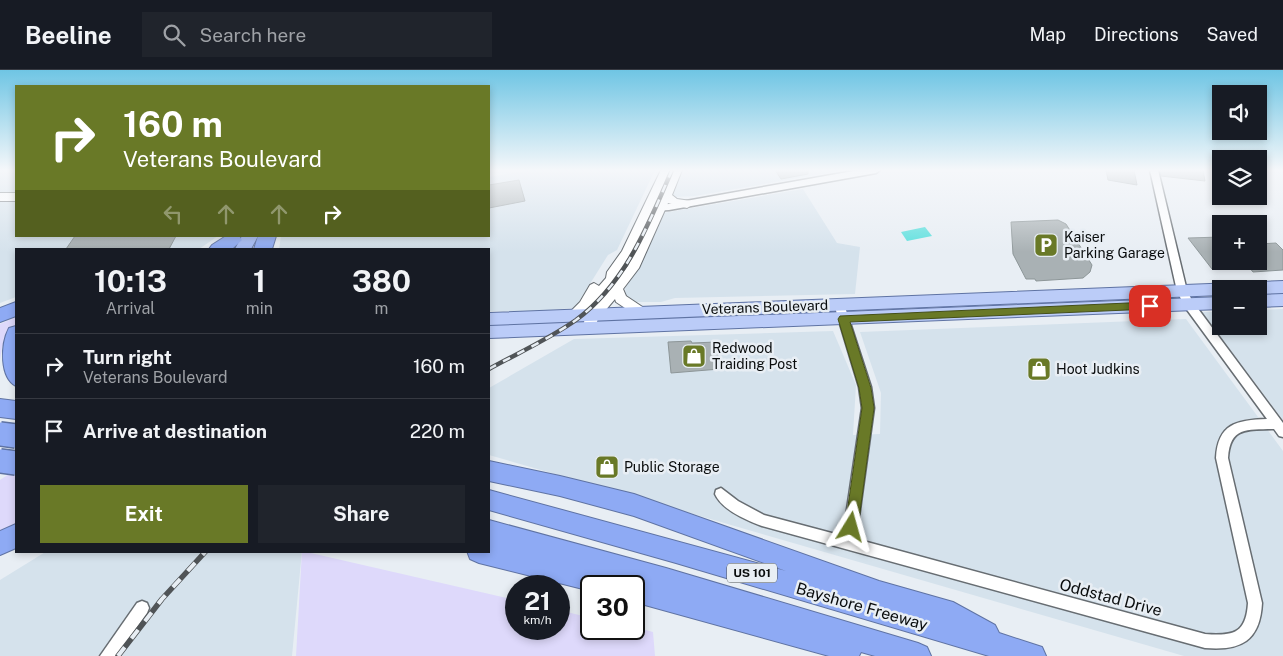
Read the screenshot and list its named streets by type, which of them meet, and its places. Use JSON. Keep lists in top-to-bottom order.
{
  "streets": {
    "highway": ["US 101", "Bayshore Freeway"],
    "main road": ["Veterans Boulevard"],
    "street": ["Oddstad Drive"]
  },
  "places": {
    "parking": ["Kaiser Parking Garage"],
    "shop": ["Redwood Traiding Post", "Hoot Judkins", "Public Storage"]
  },
  "page": {
    "header": "Beeline",
    "search": "Search here",
    "nav": ["Map", "Directions", "Saved"],
    "map_buttons": ["+", "−"],
    "turn": ["160 m", "Veterans Boulevard"],
    "eta": [
      "10:13",
      "Arrival",
      "1",
      "min",
      "380",
      "m"
    ],
    "list": [
      {
        "name": "Turn right",
        "note": "Veterans Boulevard",
        "value": "160 m"
      },
      {
        "name": "Arrive at destination",
        "value": "220 m"
      }
    ],
    "buttons": ["Exit", "Share"],
    "speed": "21 km/h",
    "limit": "30"
  }
}
